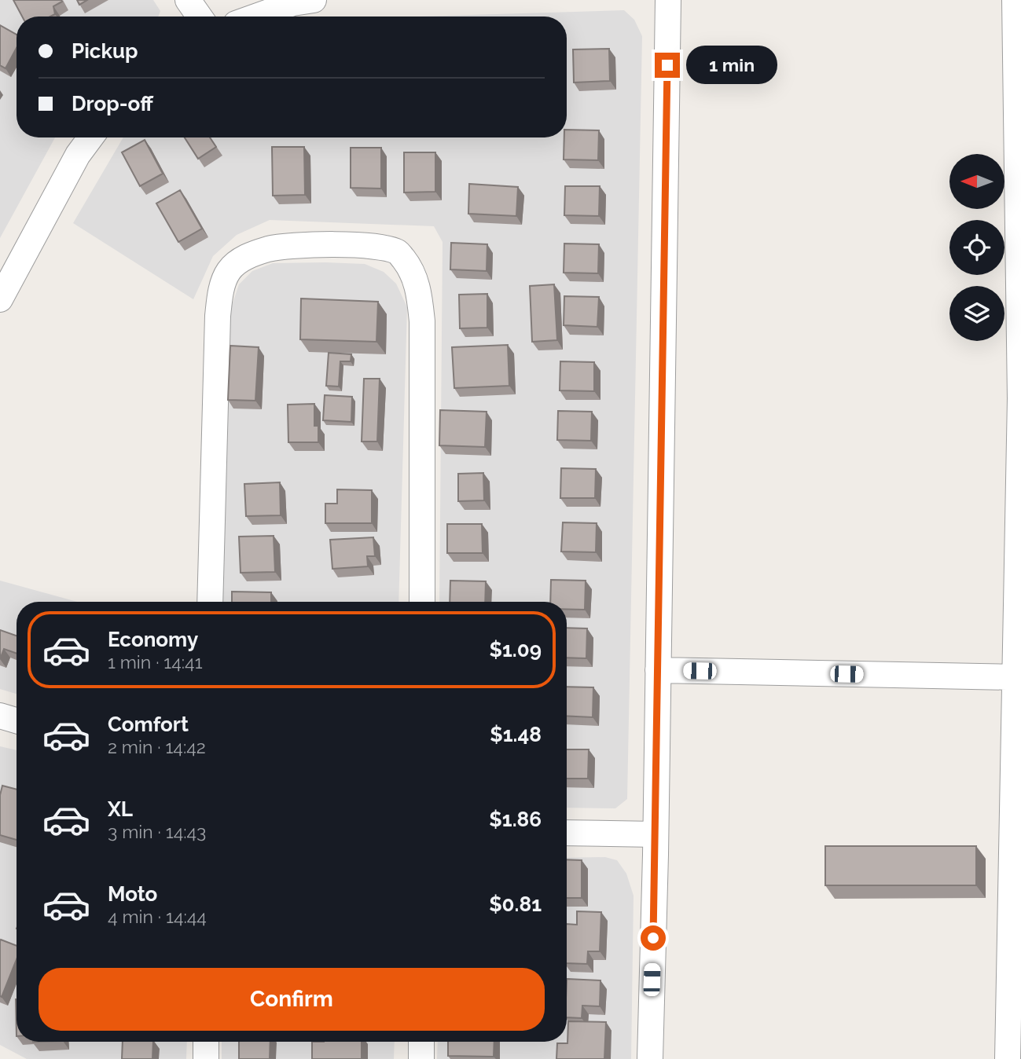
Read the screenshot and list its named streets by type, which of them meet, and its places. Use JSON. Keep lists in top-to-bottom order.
{
  "north": "left",
  "page": {
    "banner": ["Pickup", "Drop-off"],
    "bubble": "1 min",
    "list": [
      {
        "name": "Economy",
        "note": "1 min · 14:41",
        "value": "$1.09"
      },
      {
        "name": "Comfort",
        "note": "2 min · 14:42",
        "value": "$1.48"
      },
      {
        "name": "XL",
        "note": "3 min · 14:43",
        "value": "$1.86"
      },
      {
        "name": "Moto",
        "note": "4 min · 14:44",
        "value": "$0.81"
      }
    ],
    "buttons": "Confirm"
  }
}
